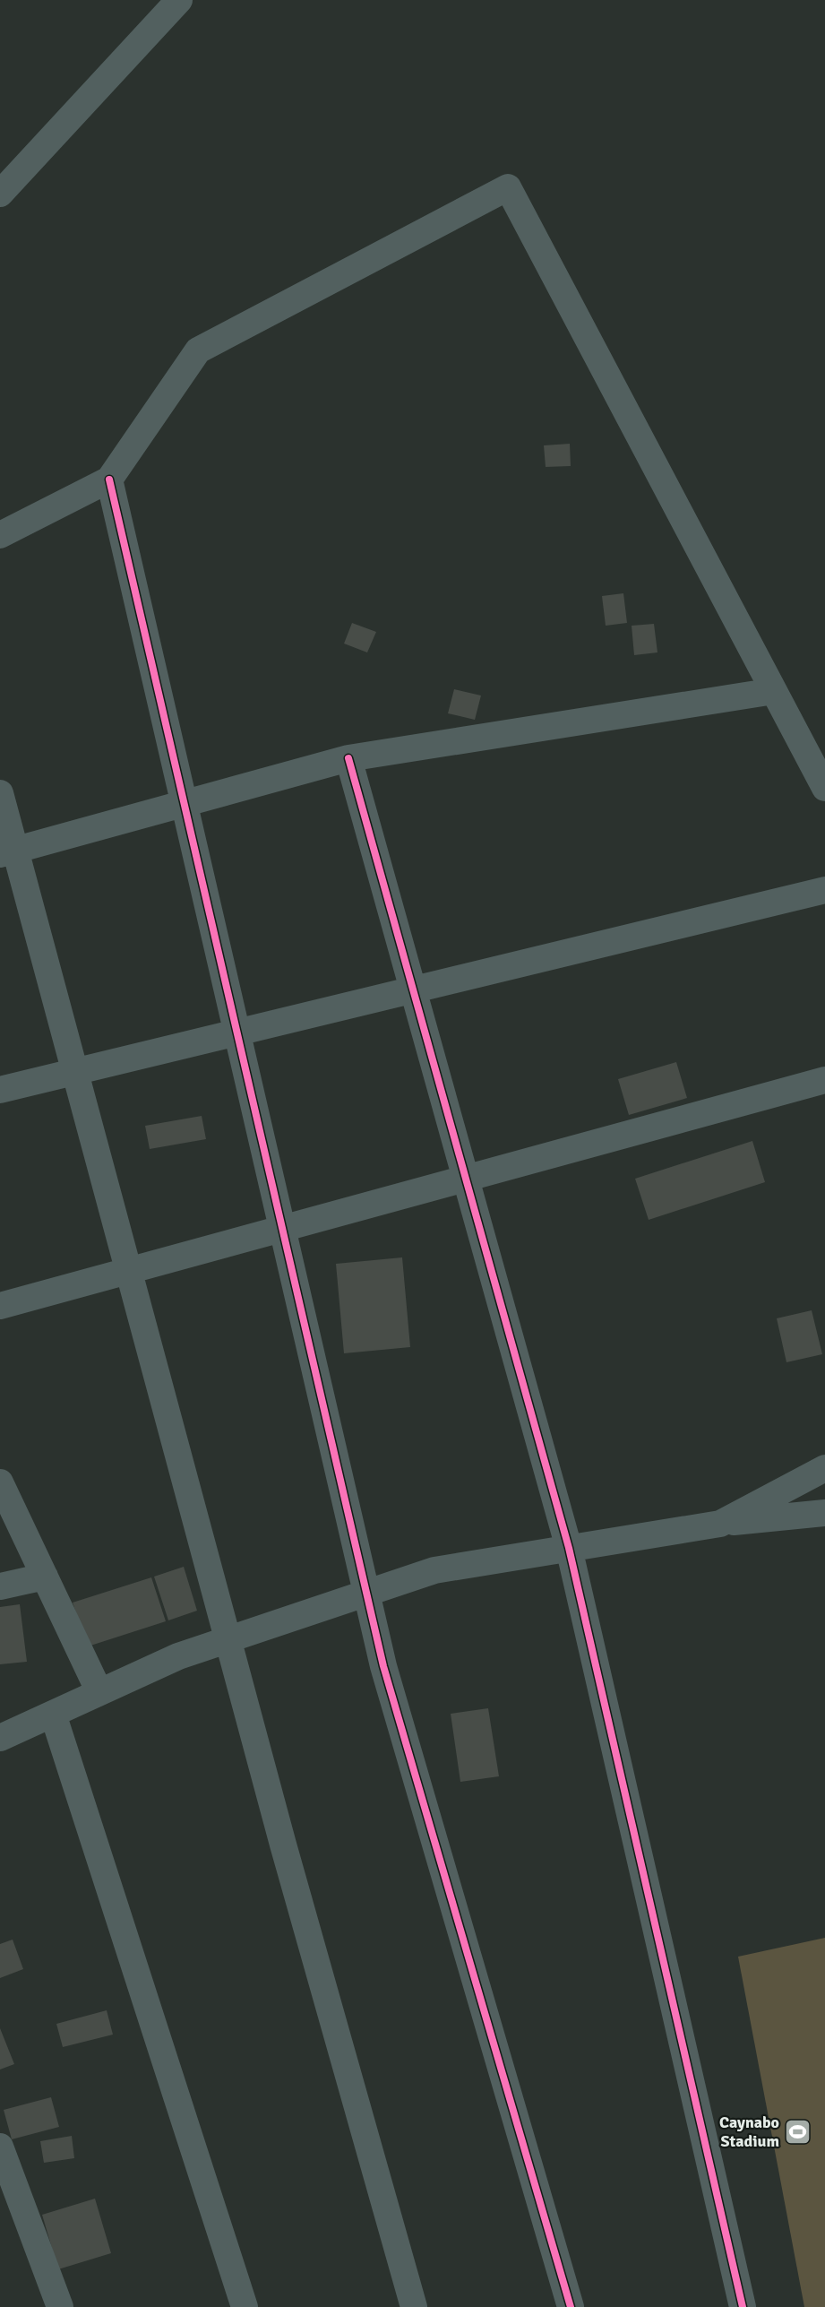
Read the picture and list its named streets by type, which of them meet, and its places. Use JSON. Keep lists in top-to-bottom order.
{
  "places": {
    "sports": ["Caynabo Stadium"]
  }
}
